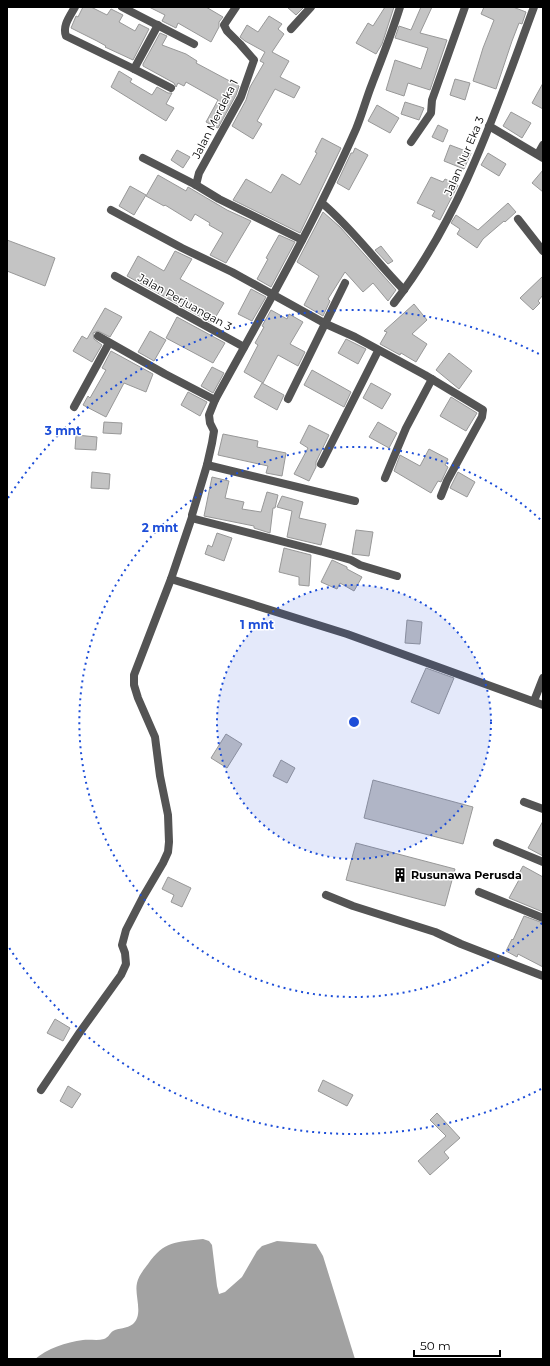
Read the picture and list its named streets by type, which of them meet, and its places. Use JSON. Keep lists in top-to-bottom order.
{
  "streets": {
    "street": ["Jalan Merdeka 1", "Jalan Nur Eka 3", "Jalan Perjuangan 3"]
  },
  "places": {
    "building": ["Rusunawa Perusda"]
  },
  "scale_bar": "50 m",
  "rings": ["3 mnt", "2 mnt", "1 mnt"]
}
